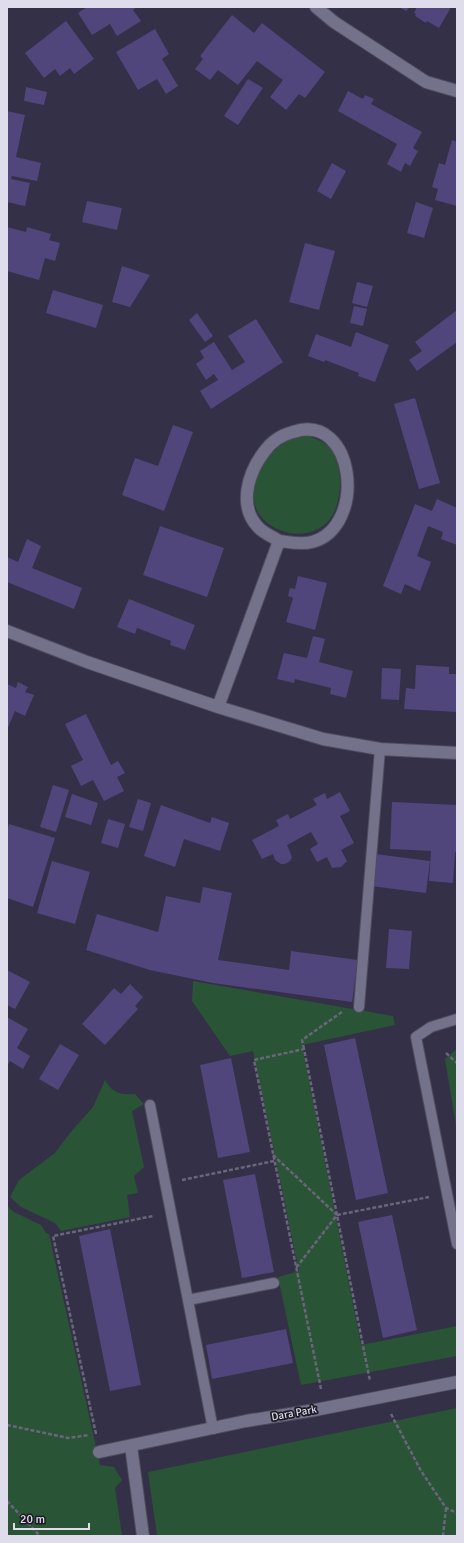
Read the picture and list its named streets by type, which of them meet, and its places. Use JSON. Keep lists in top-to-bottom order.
{
  "streets": {
    "street": ["Dara Park"]
  },
  "scale_bar": "20 m"
}
